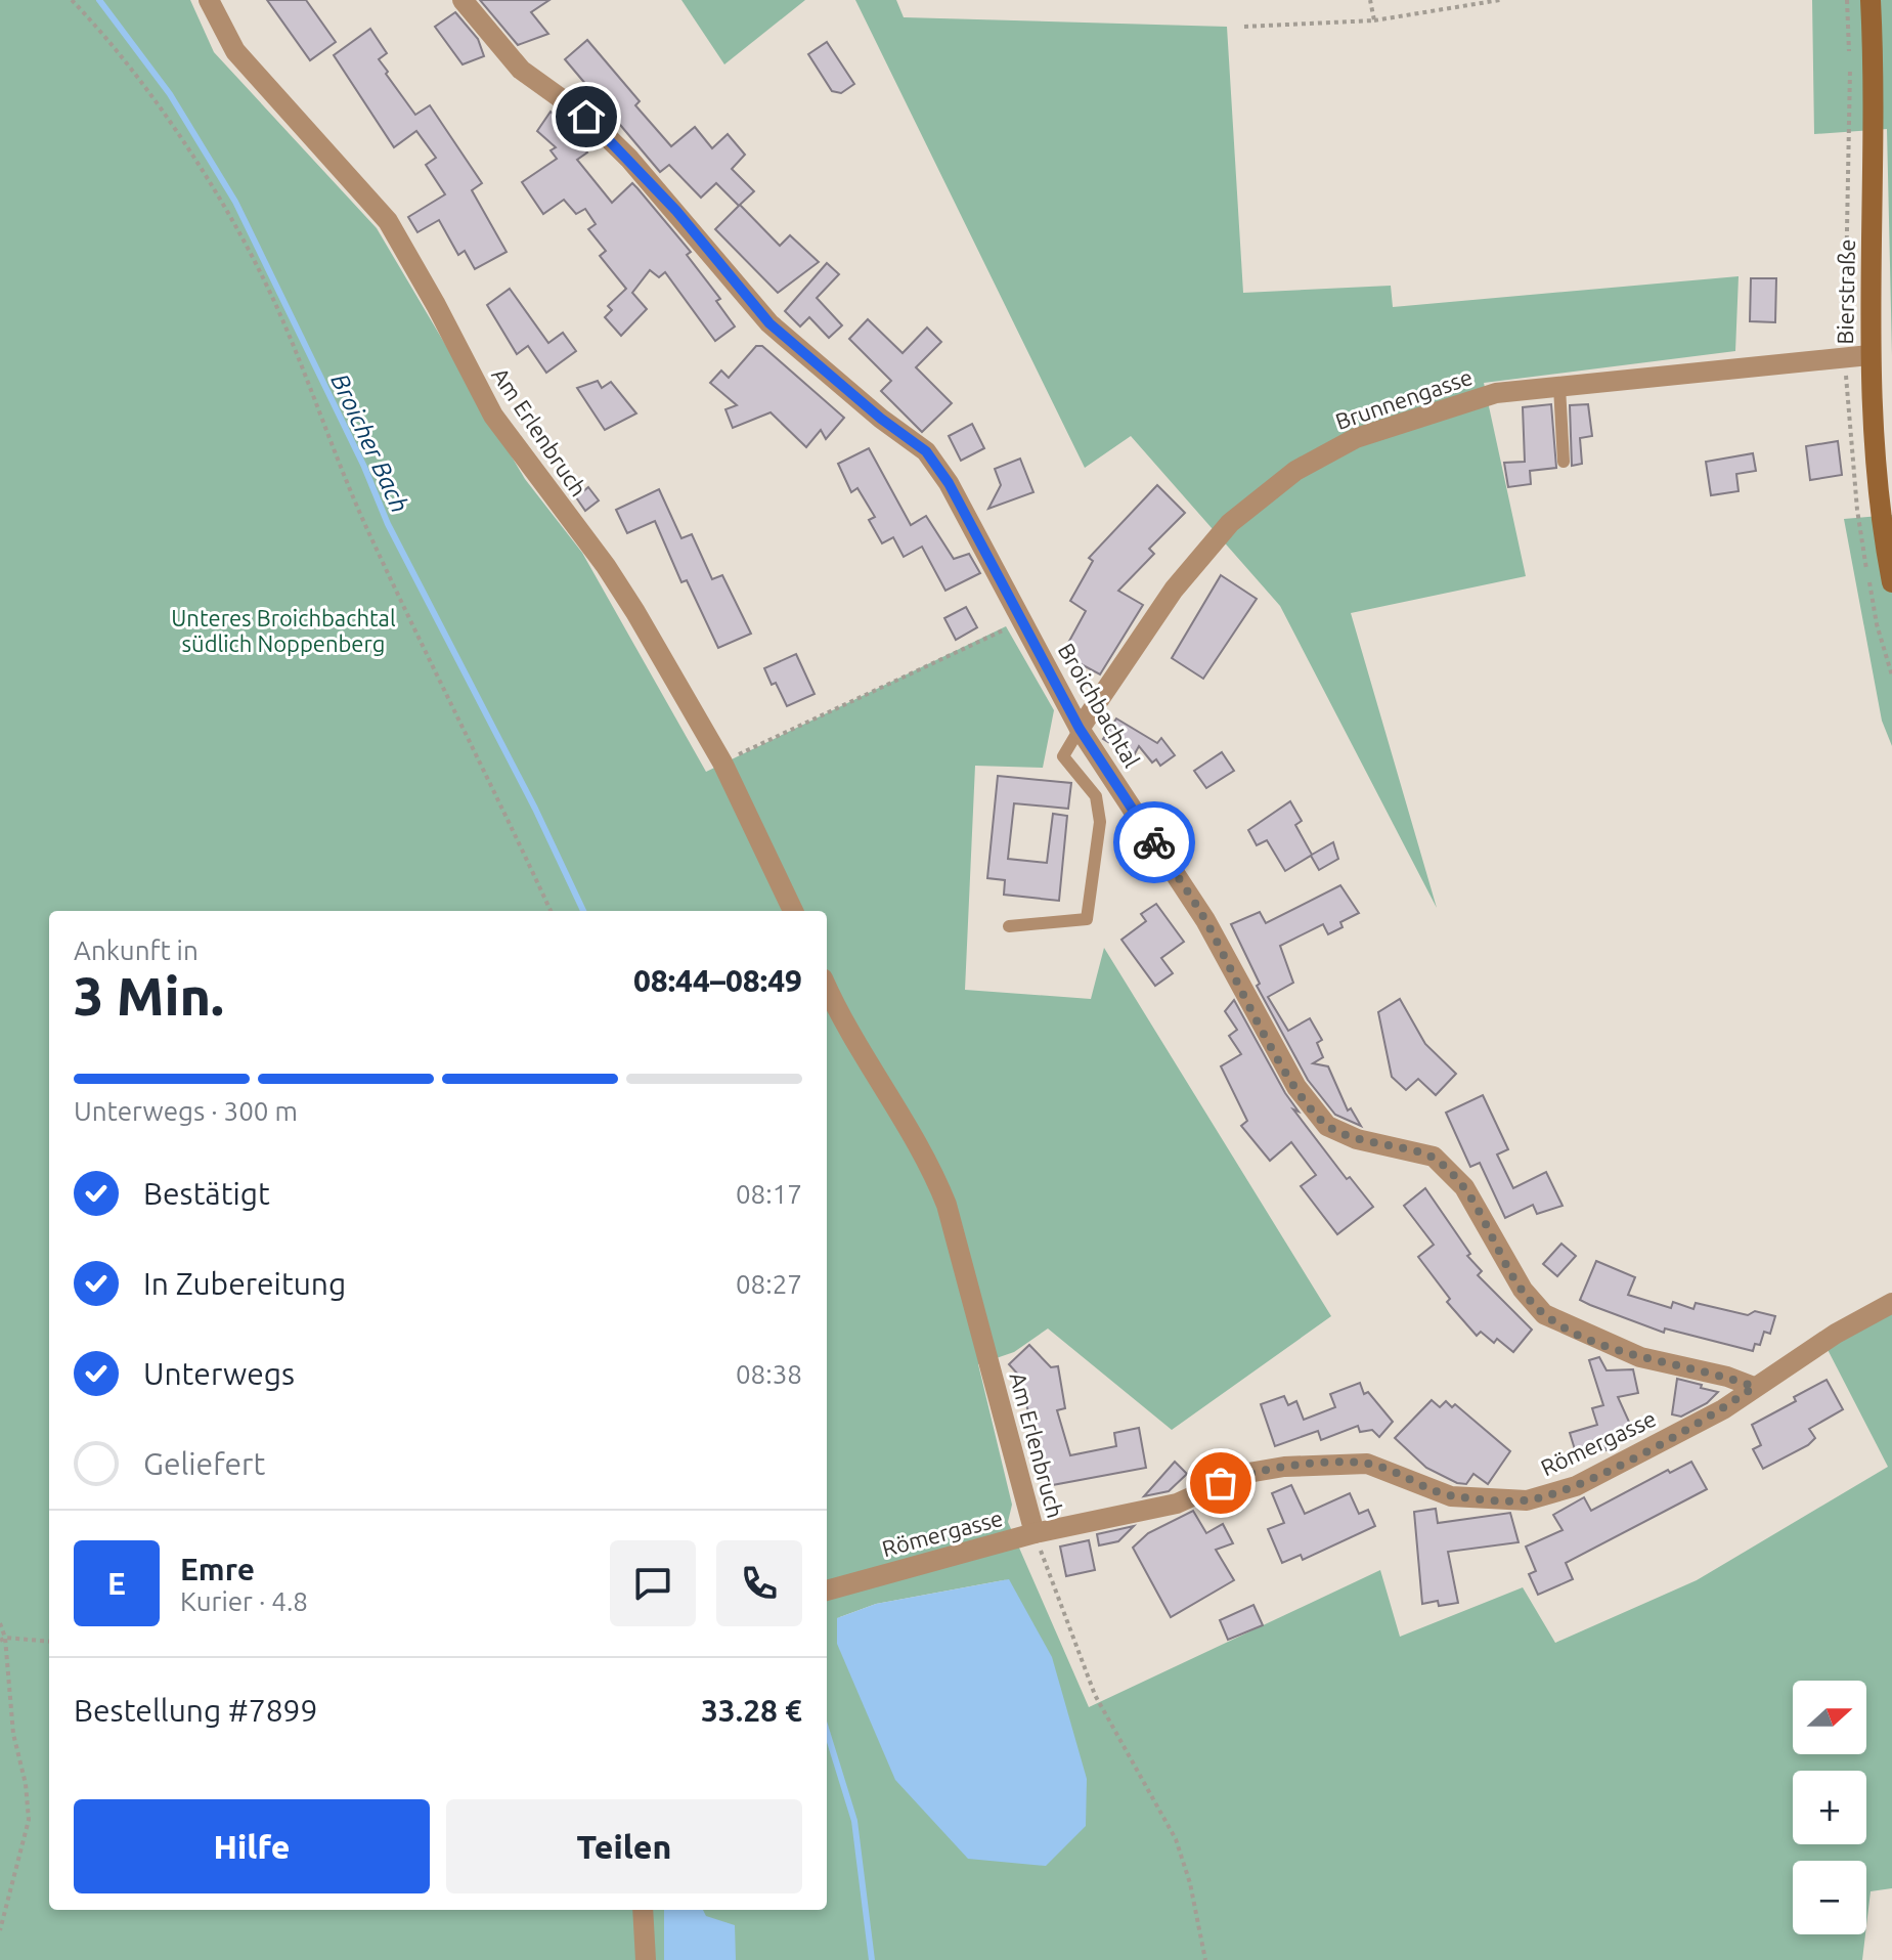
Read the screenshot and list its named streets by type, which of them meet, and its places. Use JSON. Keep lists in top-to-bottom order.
{
  "streets": {
    "main road": ["Bierstraße"],
    "street": [
      "Brunnengasse",
      "Am Erlenbruch",
      "Broichbachtal",
      "Römergasse"
    ]
  },
  "crossings": [
    ["Bierstraße", "Brunnengasse"],
    ["Brunnengasse", "Broichbachtal"],
    ["Am Erlenbruch", "Römergasse"],
    ["Broichbachtal", "Römergasse"]
  ],
  "water": ["Broicher Bach"],
  "parks": ["Unteres Broichbachtal südlich Noppenberg"],
  "north": "right",
  "page": {
    "heading": ["3 Min.", "Ankunft in", "08:44–08:49"],
    "panel": [
      "Emre",
      "Kurier · 4.8",
      "Bestellung #7899",
      "33.28 €"
    ],
    "bar": "Unterwegs · 300 m",
    "list": [
      ["Bestätigt", "08:17"],
      ["In Zubereitung", "08:27"],
      ["Unterwegs", "08:38"],
      "Geliefert"
    ],
    "round": "E",
    "map_buttons": ["+", "−"],
    "buttons": ["Hilfe", "Teilen"]
  }
}
